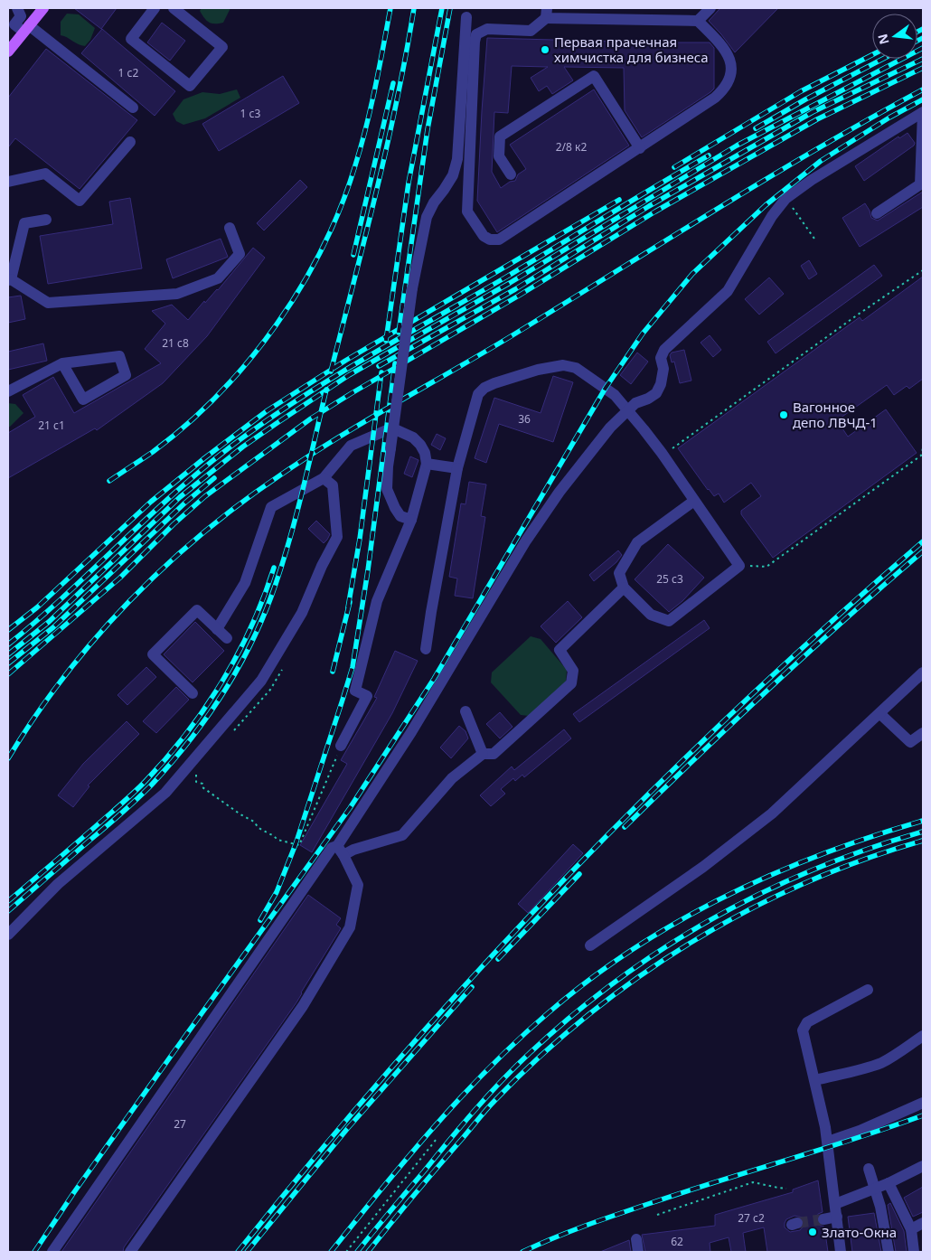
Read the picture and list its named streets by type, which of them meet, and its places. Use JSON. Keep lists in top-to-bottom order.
{
  "places": ["Первая прачечная химчистка для бизнеса", "Вагонное депо ЛВЧД-1", "Злато-Окна"],
  "house_numbers": [
    "1 с2",
    "1 с3",
    "2/8 к2",
    "21 с8",
    "36",
    "21 с1",
    "25 с3",
    "27",
    "27 с2",
    "62"
  ],
  "north": "left"
}
